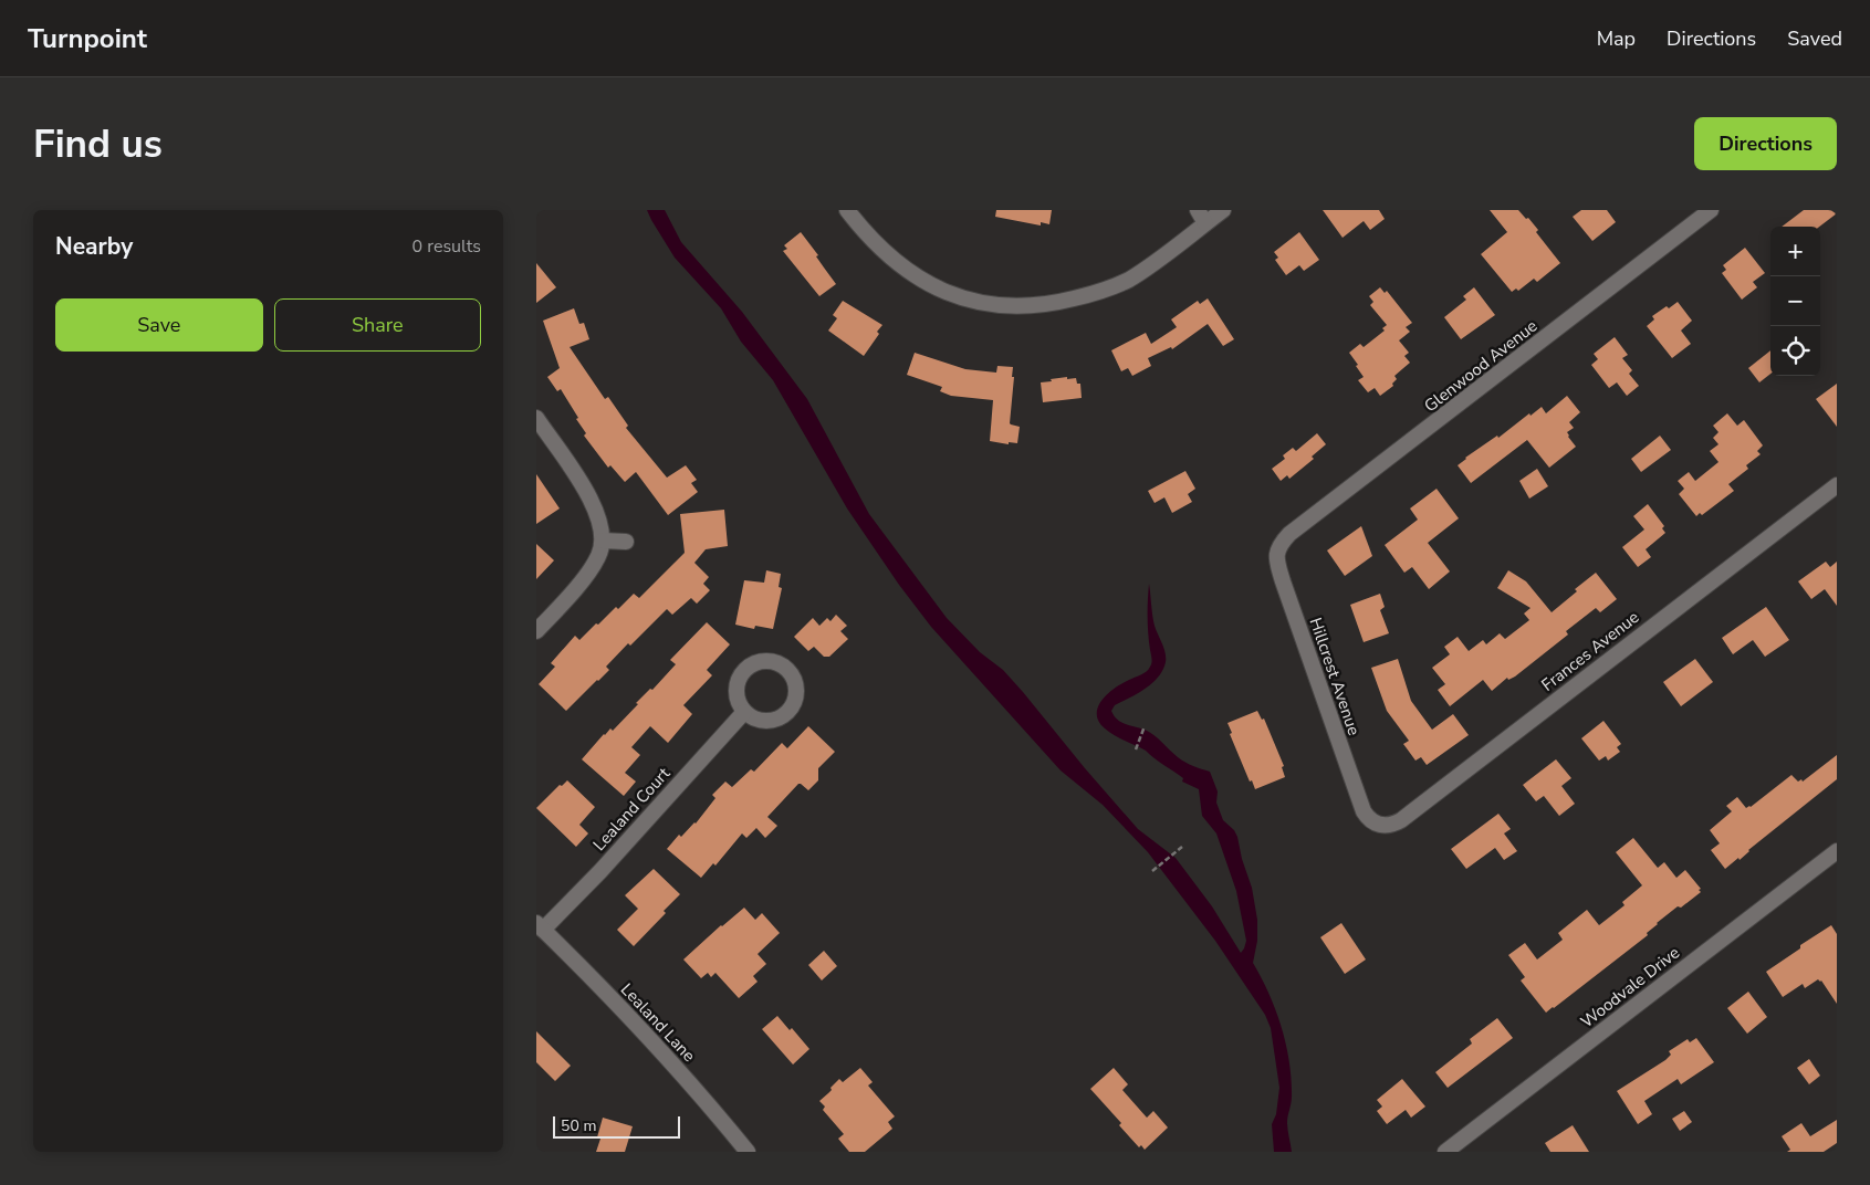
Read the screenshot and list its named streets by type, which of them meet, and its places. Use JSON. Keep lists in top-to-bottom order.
{
  "streets": {
    "street": [
      "Glenwood Avenue",
      "Frances Avenue",
      "Hillcrest Avenue",
      "Lealand Court",
      "Woodvale Drive",
      "Lealand Lane"
    ]
  },
  "crossings": [
    ["Glenwood Avenue", "Hillcrest Avenue"],
    ["Frances Avenue", "Hillcrest Avenue"],
    ["Lealand Court", "Lealand Lane"]
  ],
  "scale_bar": "50 m",
  "page": {
    "header": "Turnpoint",
    "nav": ["Map", "Directions", "Saved"],
    "buttons": [
      "Directions",
      ["Save", "Share"]
    ],
    "title": "Find us",
    "heading": ["Nearby", "0 results"],
    "map_buttons": ["+", "−"],
    "scale": "50 m"
  }
}
